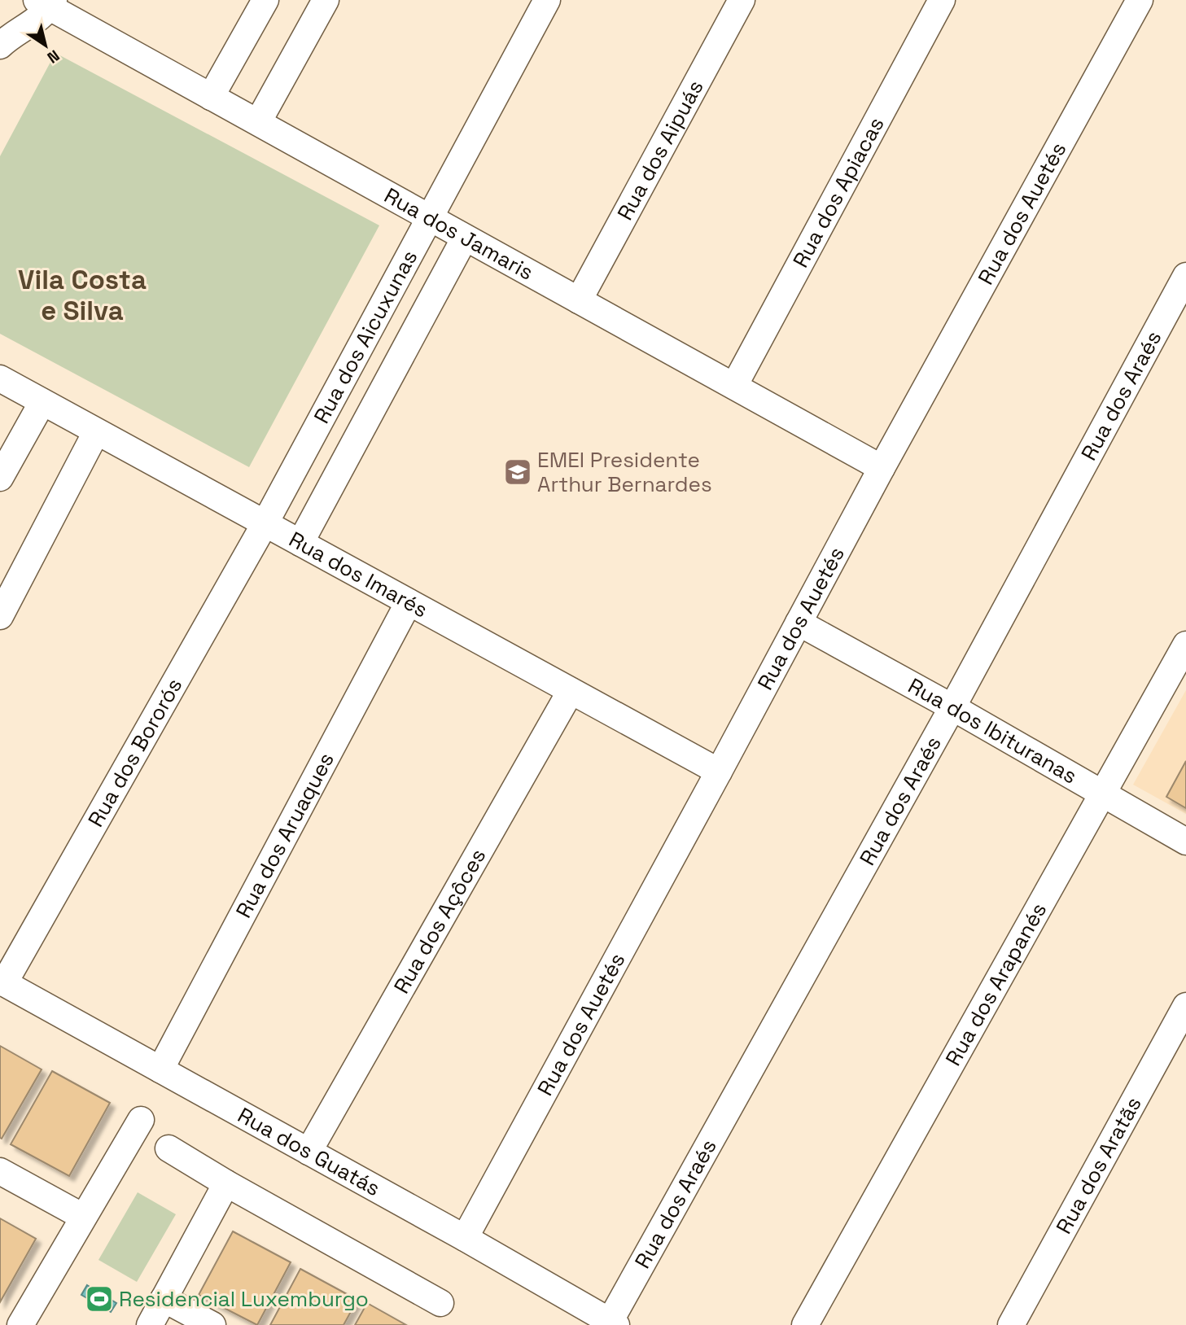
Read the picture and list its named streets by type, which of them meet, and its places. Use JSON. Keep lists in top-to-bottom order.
{
  "streets": {
    "street": [
      "Rua dos Aipuás",
      "Rua dos Apiacas",
      "Rua dos Auetés",
      "Rua dos Jamaris",
      "Rua dos Aicuxunas",
      "Rua dos Araés",
      "Rua dos Imarés",
      "Rua dos Ibituranas",
      "Rua dos Bororós",
      "Rua dos Aruaques",
      "Rua dos Açôces",
      "Rua dos Arapanés",
      "Rua dos Guatás",
      "Rua dos Aratãs"
    ]
  },
  "crossings": [
    ["Rua dos Aipuás", "Rua dos Jamaris"],
    ["Rua dos Apiacas", "Rua dos Jamaris"],
    ["Rua dos Auetés", "Rua dos Jamaris"],
    ["Rua dos Auetés", "Rua dos Imarés"],
    ["Rua dos Auetés", "Rua dos Ibituranas"],
    ["Rua dos Auetés", "Rua dos Guatás"],
    ["Rua dos Jamaris", "Rua dos Aicuxunas"],
    ["Rua dos Aicuxunas", "Rua dos Imarés"],
    ["Rua dos Aicuxunas", "Rua dos Bororós"],
    ["Rua dos Araés", "Rua dos Ibituranas"],
    ["Rua dos Araés", "Rua dos Guatás"],
    ["Rua dos Imarés", "Rua dos Bororós"],
    ["Rua dos Imarés", "Rua dos Aruaques"],
    ["Rua dos Imarés", "Rua dos Açôces"],
    ["Rua dos Ibituranas", "Rua dos Arapanés"],
    ["Rua dos Bororós", "Rua dos Guatás"],
    ["Rua dos Aruaques", "Rua dos Guatás"],
    ["Rua dos Açôces", "Rua dos Guatás"]
  ],
  "districts": ["Vila Costa e Silva"],
  "places": {
    "school or university": ["EMEI Presidente Arthur Bernardes"],
    "sports": ["Residencial Luxemburgo"]
  },
  "north": "bottom right"
}
